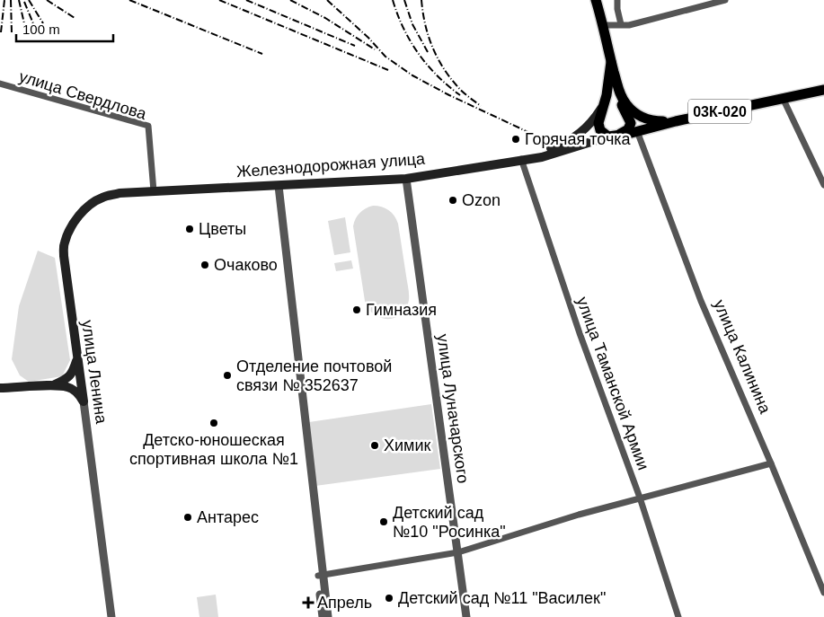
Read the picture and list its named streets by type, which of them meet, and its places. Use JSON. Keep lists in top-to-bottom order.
{
  "streets": {
    "main road": ["03К-020", "Железнодорожная улица", "улица Ленина"],
    "street": [
      "улица Свердлова",
      "улица Калинина",
      "улица Таманской Армии",
      "улица Луначарского"
    ]
  },
  "crossings": [
    ["улица Свердлова", "Железнодорожная улица"],
    ["улица Свердлова", "улица Ленина"],
    ["Железнодорожная улица", "улица Калинина"],
    ["Железнодорожная улица", "улица Ленина"],
    ["Железнодорожная улица", "улица Таманской Армии"],
    ["Железнодорожная улица", "улица Луначарского"]
  ],
  "places": {
    "other": [
      "Горячая точка",
      "Ozon",
      "Цветы",
      "Очаково",
      "Гимназия",
      "Отделение почтовой связи № 352637",
      "Детско-юношеская спортивная школа №1",
      "Химик",
      "Антарес",
      "Детский сад №10 \"Росинка\"",
      "Детский сад №11 \"Василек\""
    ],
    "health": ["Апрель"]
  },
  "scale_bar": "100 m"
}
